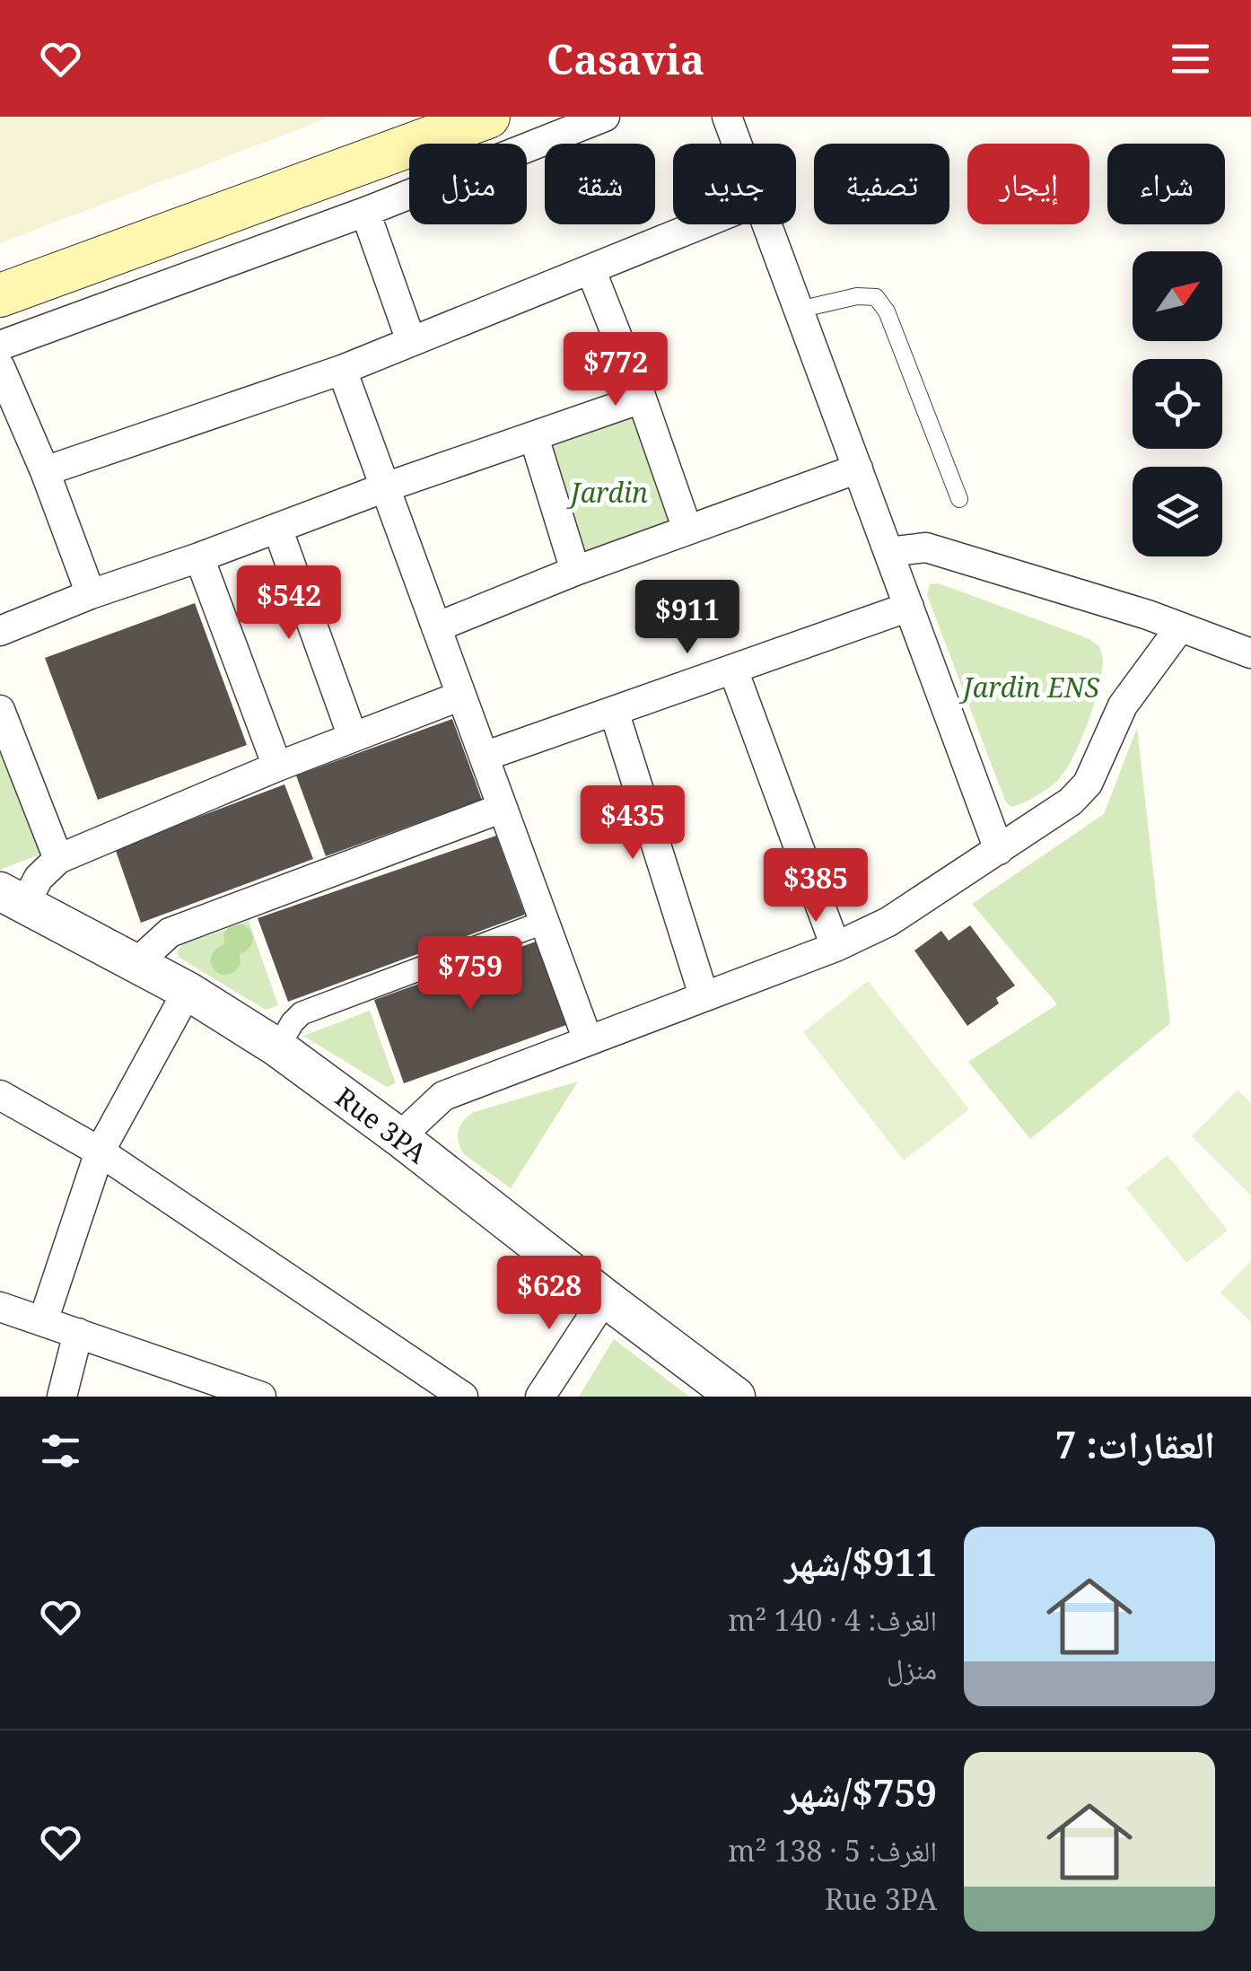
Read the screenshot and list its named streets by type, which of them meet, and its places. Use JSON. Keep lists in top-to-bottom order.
{
  "streets": {
    "street": ["Rue 3PA"]
  },
  "parks": ["Jardin", "Jardin ENS"],
  "north": "top right",
  "page": {
    "header": "Casavia",
    "chip": [
      "شراء",
      "إيجار",
      "تصفية",
      "جديد",
      "شقة",
      "منزل"
    ],
    "price": [
      "$772",
      "$542",
      "$911",
      "$435",
      "$385",
      "$759",
      "$628"
    ],
    "heading": "العقارات: 7",
    "list": [
      {
        "name": "$911/شهر",
        "note": "الغرف: 4 · 140 m² · منزل"
      },
      {
        "name": "$759/شهر",
        "note": "الغرف: 5 · 138 m² · Rue 3PA"
      }
    ]
  }
}
